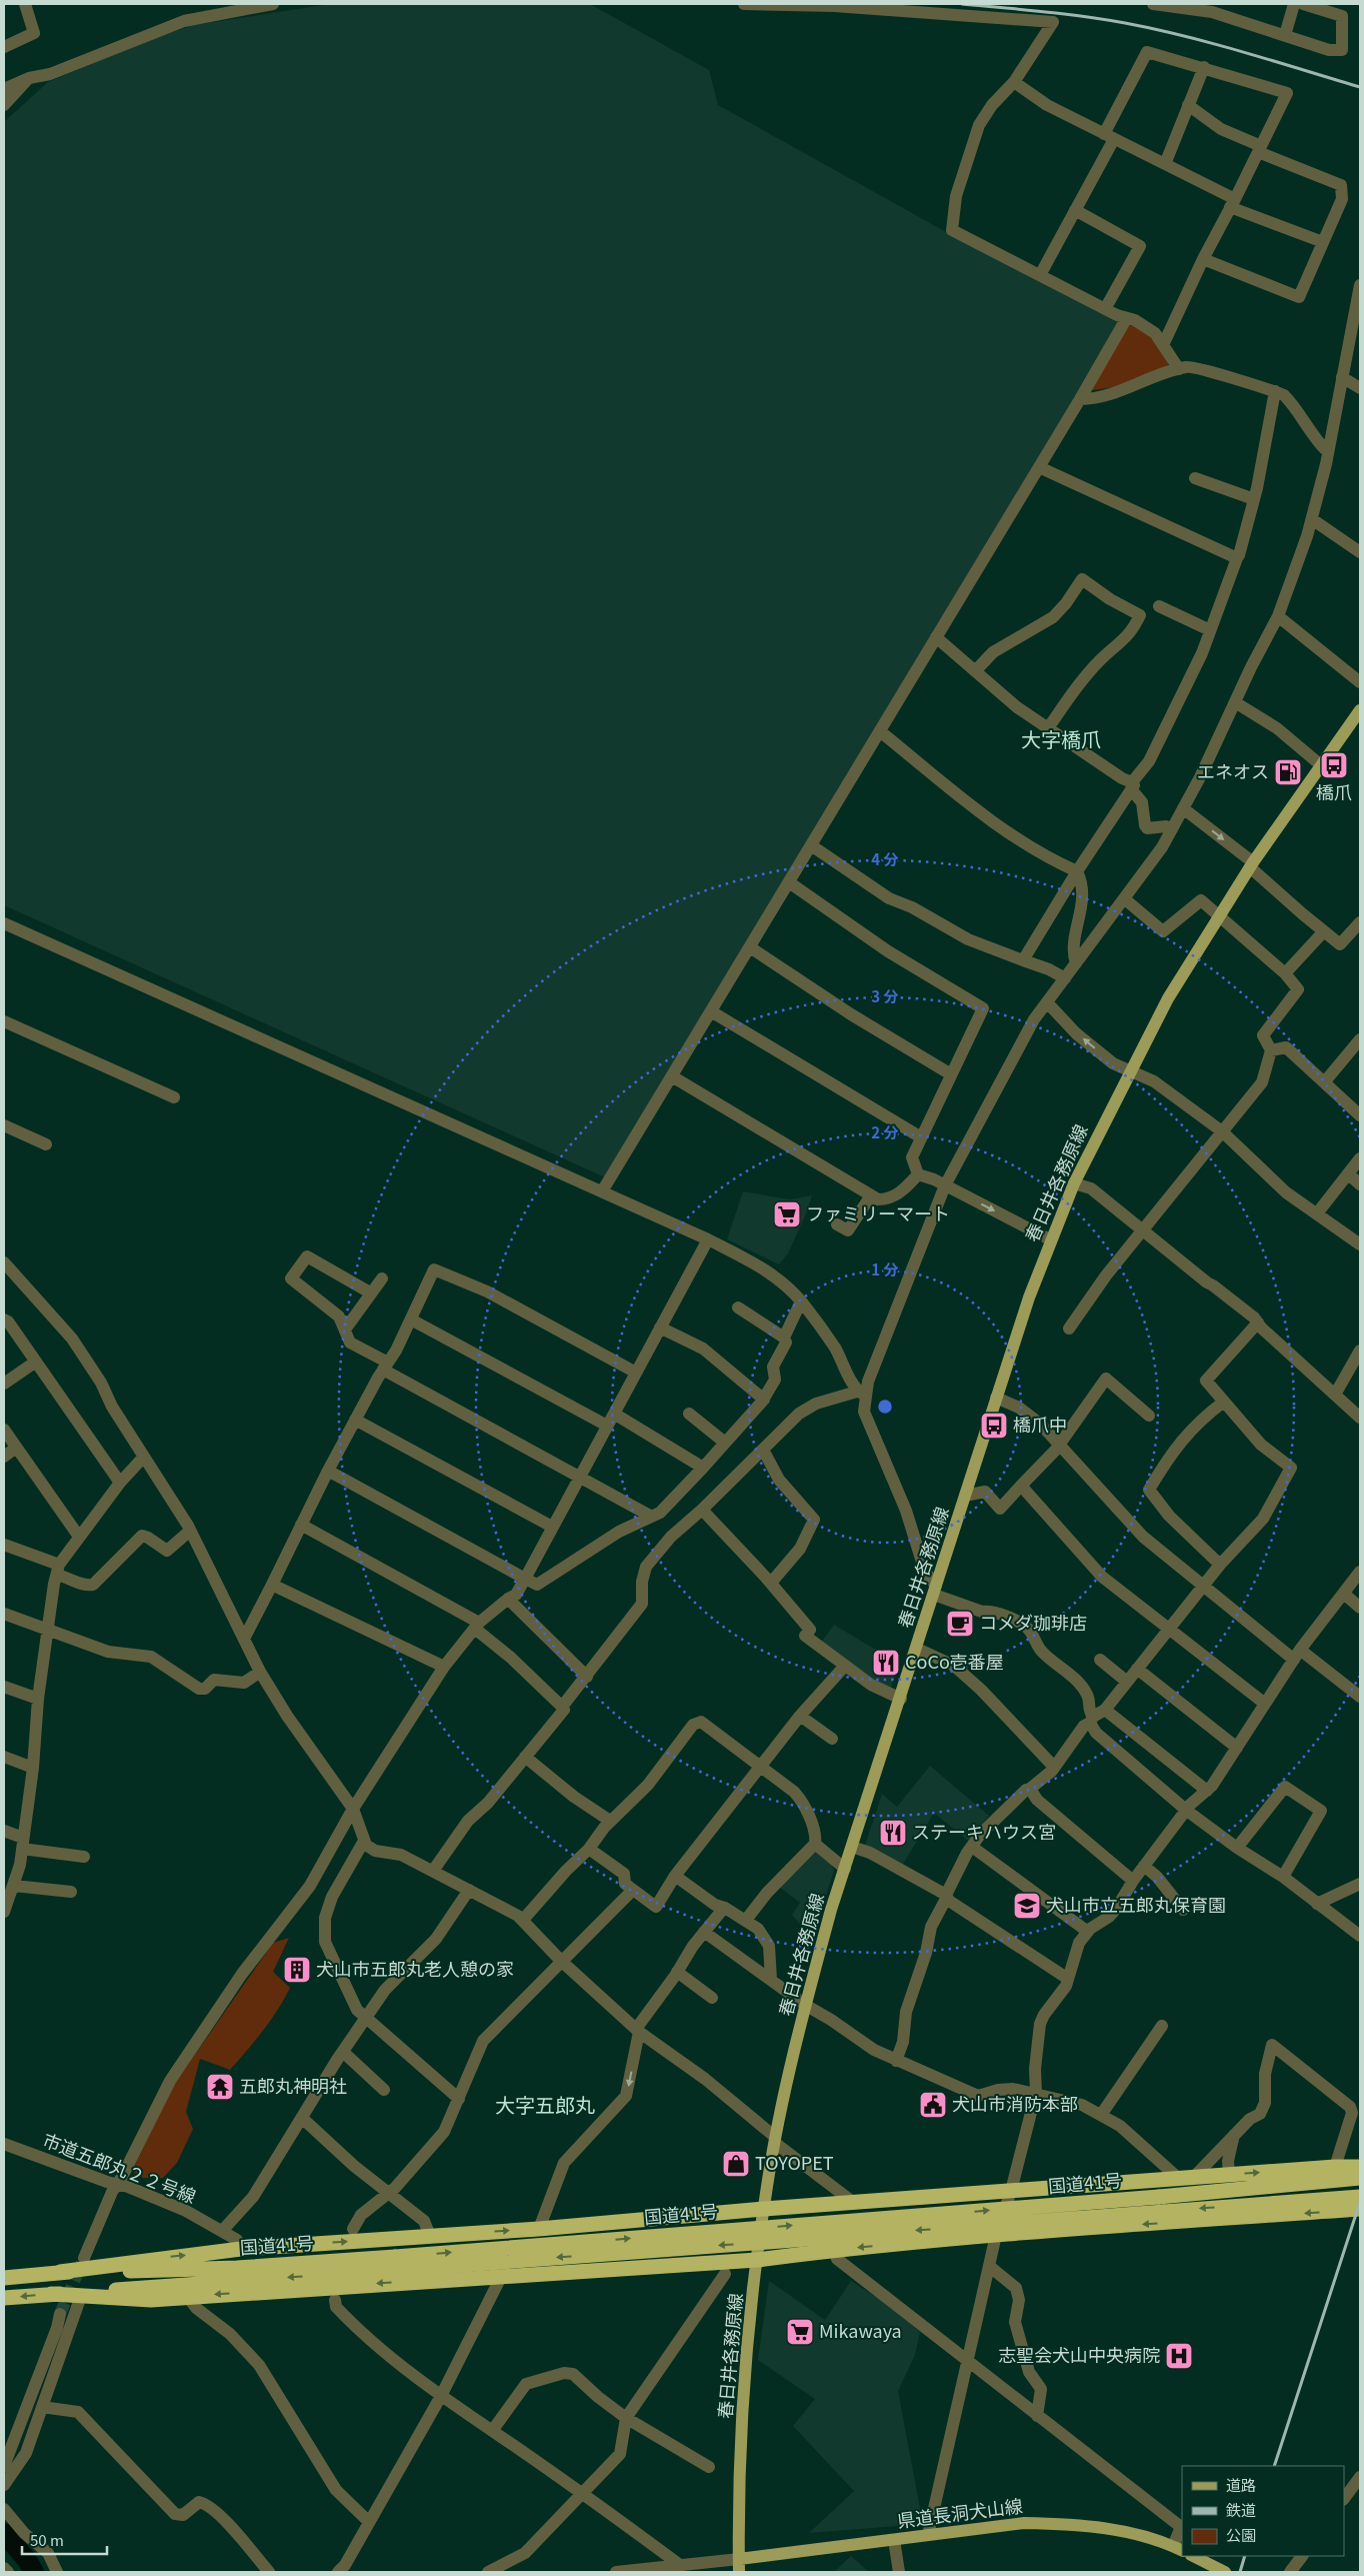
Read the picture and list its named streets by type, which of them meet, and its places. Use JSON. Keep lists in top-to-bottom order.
{
  "streets": {
    "highway": ["国道41号"],
    "main road": ["春日井各務原線", "県道長洞犬山線"],
    "street": ["市道五郎丸２２号線"]
  },
  "crossings": [
    ["春日井各務原線", "県道長洞犬山線"]
  ],
  "districts": ["大字橋爪", "大字五郎丸"],
  "places": {
    "bus stop": ["橋爪", "橋爪中"],
    "fuel station": ["エネオス"],
    "supermarket": ["ファミリーマート", "Mikawaya"],
    "cafe": ["コメダ珈琲店"],
    "restaurant": ["CoCo壱番屋", "ステーキハウス宮"],
    "school or university": ["犬山市立五郎丸保育園"],
    "building": ["犬山市五郎丸老人憩の家"],
    "temple": ["五郎丸神明社"],
    "public building": ["犬山市消防本部"],
    "shop": ["TOYOPET"],
    "hospital": ["志聖会犬山中央病院"]
  },
  "legend": ["道路", "鉄道", "公園"],
  "scale_bar": "50 m",
  "rings": [
    "4 分",
    "3 分",
    "2 分",
    "1 分"
  ]
}
